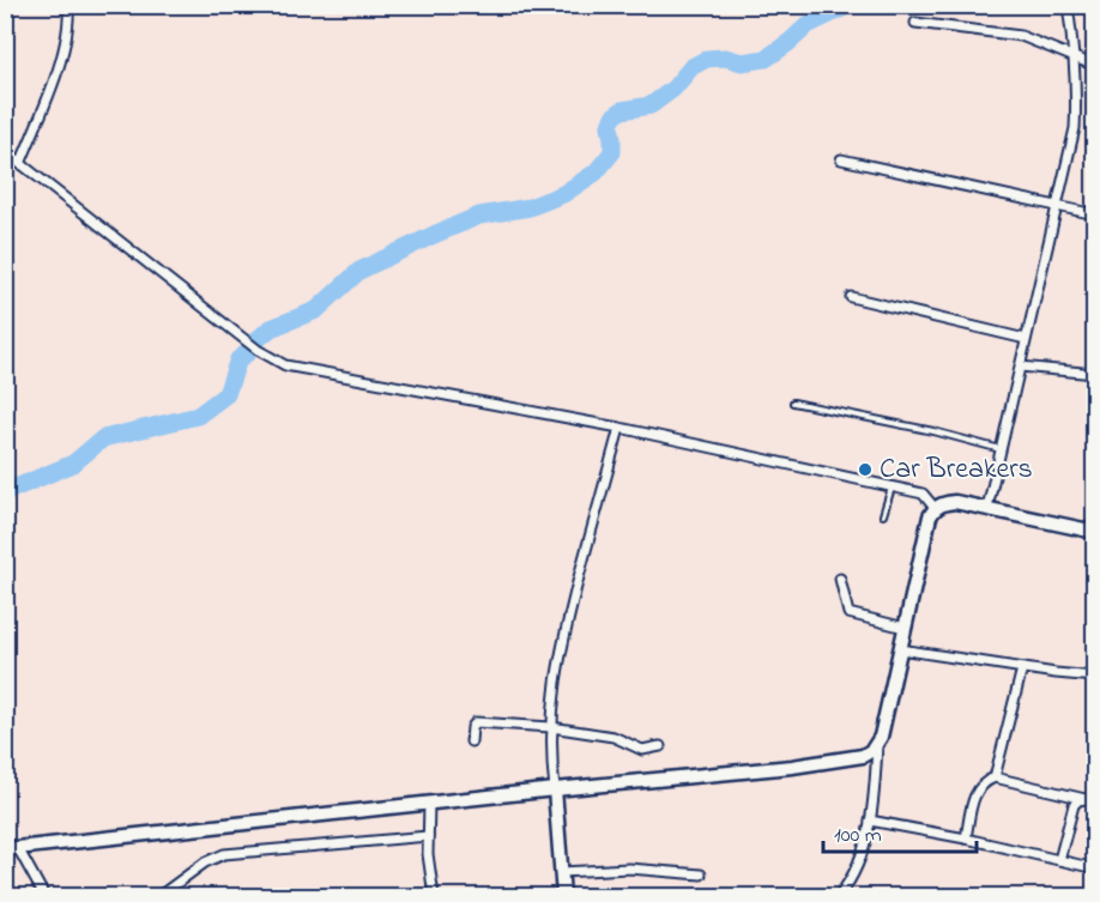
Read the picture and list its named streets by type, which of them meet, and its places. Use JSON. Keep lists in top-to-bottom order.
{
  "places": ["Car Breakers"],
  "scale_bar": "100 m"
}
